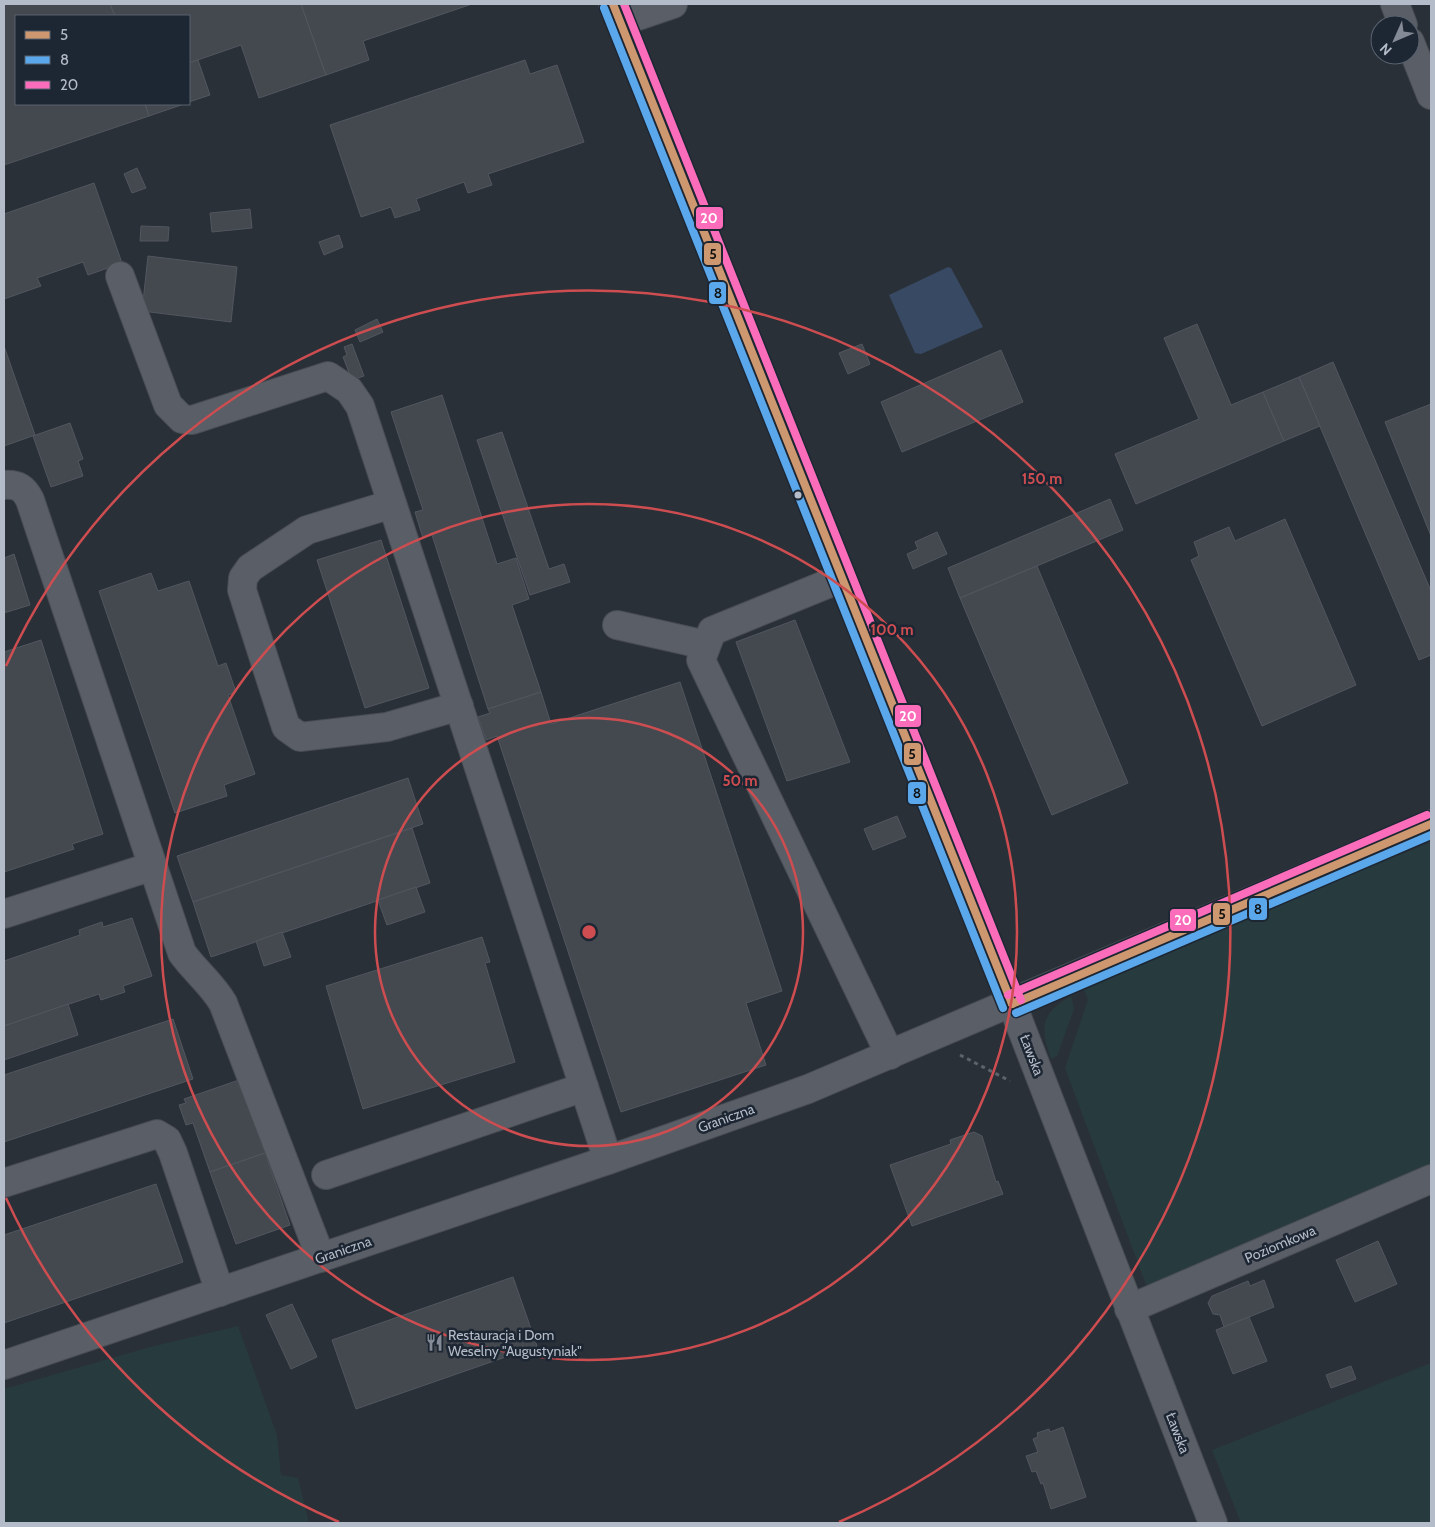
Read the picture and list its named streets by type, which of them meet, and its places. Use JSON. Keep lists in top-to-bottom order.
{
  "streets": {
    "street": ["Ławska", "Graniczna", "Poziomkowa"]
  },
  "crossings": [
    ["Ławska", "Graniczna"],
    ["Ławska", "Poziomkowa"]
  ],
  "places": {
    "restaurant": ["Restauracja i Dom Weselny \"Augustyniak\""]
  },
  "lines": ["transit line 5", "transit line 20", "transit line 8"],
  "legend": ["5", "8", "20"],
  "north": "bottom left",
  "rings": ["150 m", "100 m", "50 m"]
}
